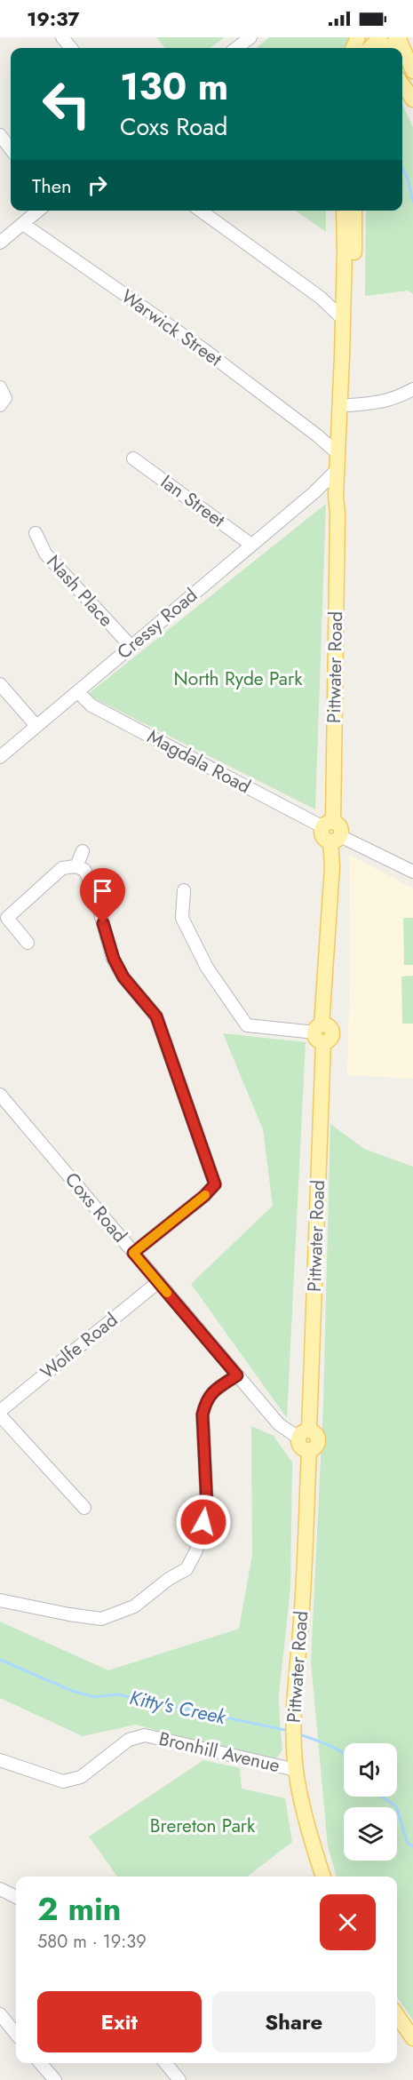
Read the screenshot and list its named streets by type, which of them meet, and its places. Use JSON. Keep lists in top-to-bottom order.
{
  "streets": {
    "main road": ["Pittwater Road"],
    "street": [
      "Warwick Street",
      "Ian Street",
      "Nash Place",
      "Cressy Road",
      "Magdala Road",
      "Coxs Road",
      "Wolfe Road",
      "Bronhill Avenue"
    ]
  },
  "crossings": [
    ["Warwick Street", "Cressy Road"],
    ["Warwick Street", "Pittwater Road"],
    ["Ian Street", "Cressy Road"],
    ["Nash Place", "Cressy Road"],
    ["Cressy Road", "Pittwater Road"],
    ["Cressy Road", "Magdala Road"],
    ["Pittwater Road", "Magdala Road"],
    ["Pittwater Road", "Coxs Road"],
    ["Pittwater Road", "Bronhill Avenue"],
    ["Coxs Road", "Wolfe Road"]
  ],
  "water": ["Kitty's Creek"],
  "parks": ["North Ryde Park", "Brereton Park"],
  "page": {
    "status": "19:37",
    "turn": ["130 m", "Coxs Road"],
    "then": "Then",
    "heading": ["2 min", "580 m · 19:39"],
    "buttons": ["Exit", "Share"]
  }
}
